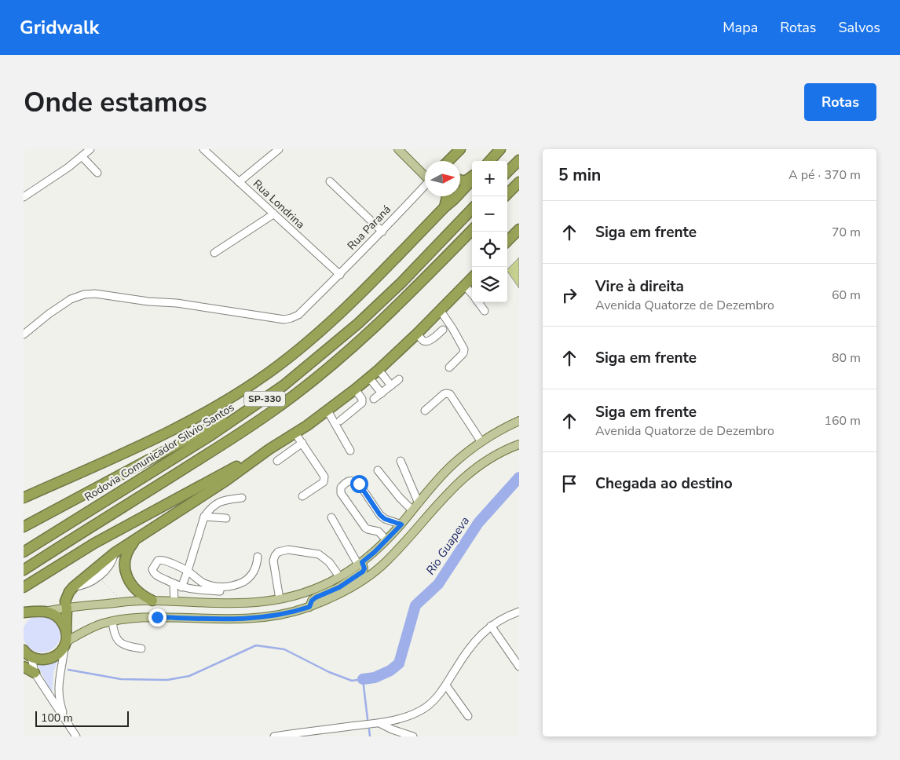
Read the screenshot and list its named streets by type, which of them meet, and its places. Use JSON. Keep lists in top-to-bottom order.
{
  "streets": {
    "highway": ["SP-330", "Rodovia Comunicador Silvio Santos"],
    "street": ["Rua Londrina", "Rua Paraná"]
  },
  "crossings": [
    ["Rua Londrina", "Rua Paraná"]
  ],
  "water": ["Rio Guapeva"],
  "scale_bar": "100 m",
  "north": "right",
  "page": {
    "header": "Gridwalk",
    "nav": ["Mapa", "Rotas", "Salvos"],
    "buttons": "Rotas",
    "title": "Onde estamos",
    "heading": ["5 min", "A pé · 370 m"],
    "map_buttons": ["+", "−"],
    "list": [
      ["Siga em frente", "70 m"],
      ["Vire à direita", "Avenida Quatorze de Dezembro", "60 m"],
      ["Siga em frente", "80 m"],
      ["Siga em frente", "Avenida Quatorze de Dezembro", "160 m"],
      "Chegada ao destino"
    ],
    "scale": "100 m"
  }
}
